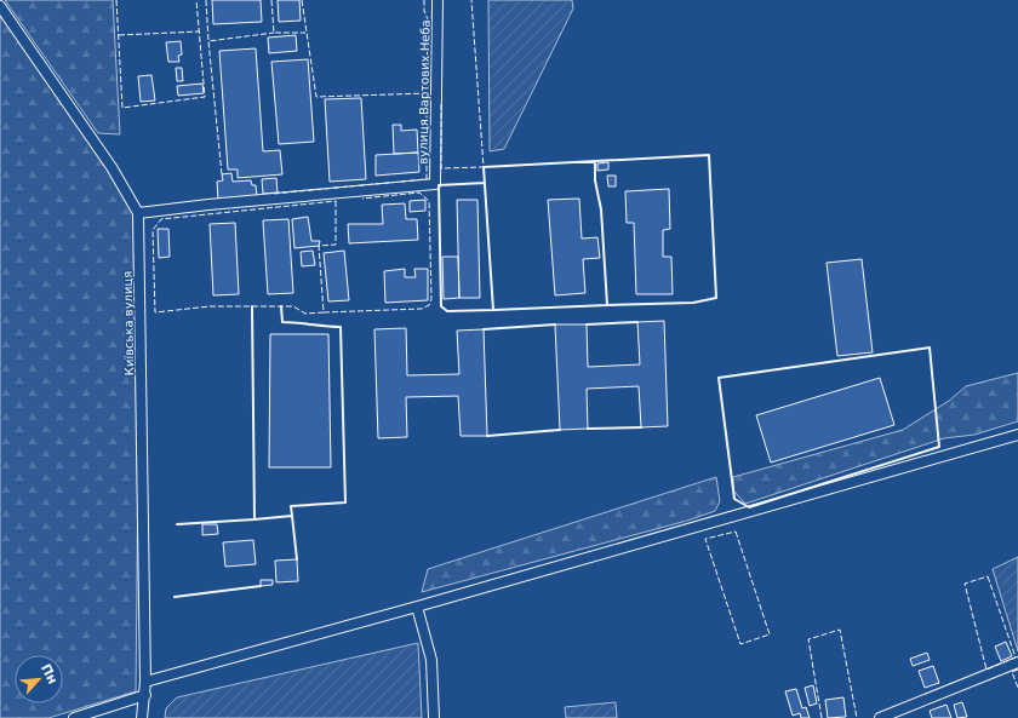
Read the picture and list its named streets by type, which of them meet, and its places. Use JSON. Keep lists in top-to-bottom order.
{
  "streets": {
    "street": ["вулиця Вартових Неба", "Київська вулиця"]
  },
  "crossings": [
    ["вулиця Вартових Неба", "Київська вулиця"]
  ],
  "north": "top right"
}
